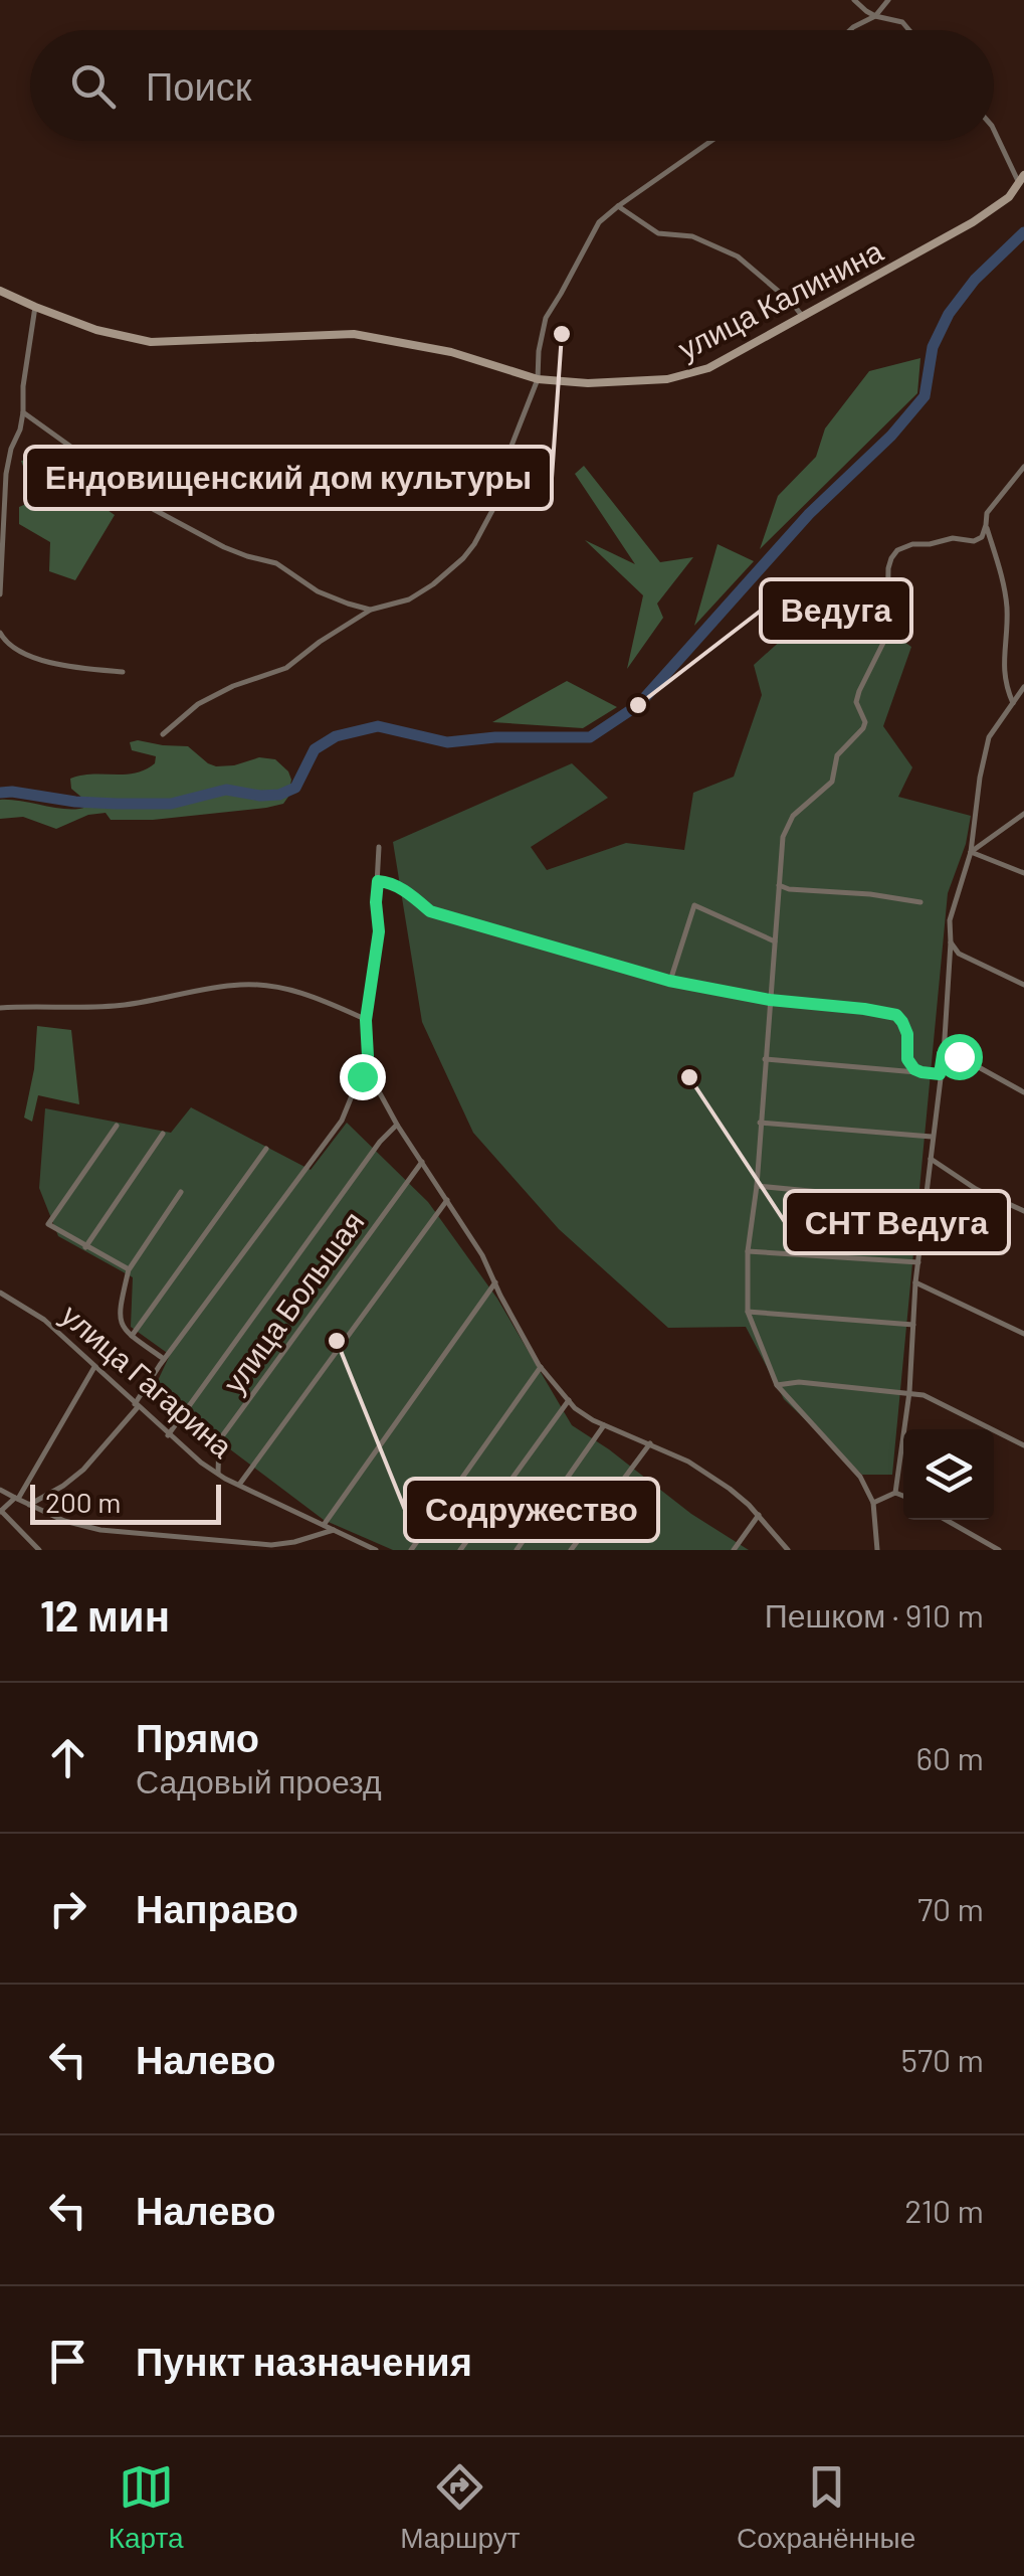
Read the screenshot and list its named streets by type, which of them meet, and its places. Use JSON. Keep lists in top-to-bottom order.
{
  "streets": {
    "street": ["улица Калинина", "улица Большая", "улица Гагарина"]
  },
  "crossings": [
    ["улица Большая", "улица Гагарина"]
  ],
  "places": [
    "Ендовищенский дом культуры",
    "Ведуга",
    "СНТ Ведуга",
    "Содружество"
  ],
  "scale_bar": "200 m",
  "page": {
    "search": "Поиск",
    "scale": "200 m",
    "heading": ["12 мин", "Пешком · 910 m"],
    "list": [
      ["Прямо", "Садовый проезд", "60 m"],
      ["Направо", "70 m"],
      ["Налево", "570 m"],
      ["Налево", "210 m"],
      "Пункт назначения"
    ],
    "nav": ["Карта", "Маршрут", "Сохранённые"]
  }
}
